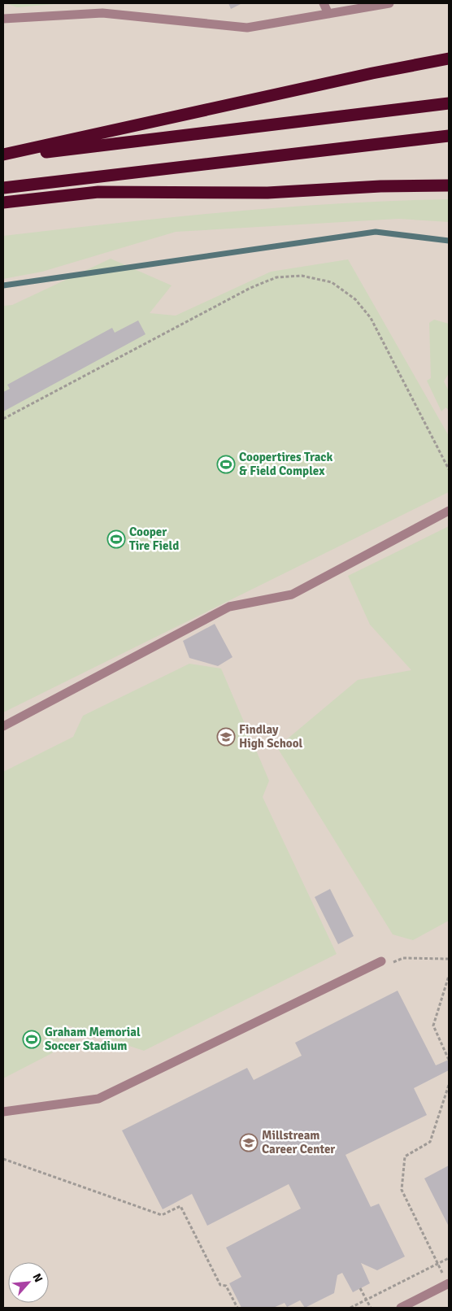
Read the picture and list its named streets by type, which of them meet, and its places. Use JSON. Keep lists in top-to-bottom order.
{
  "places": {
    "sports": ["Coopertires Track & Field Complex", "Cooper Tire Field", "Graham Memorial Soccer Stadium"],
    "school or university": ["Findlay High School", "Millstream Career Center"]
  },
  "north": "top right"
}
